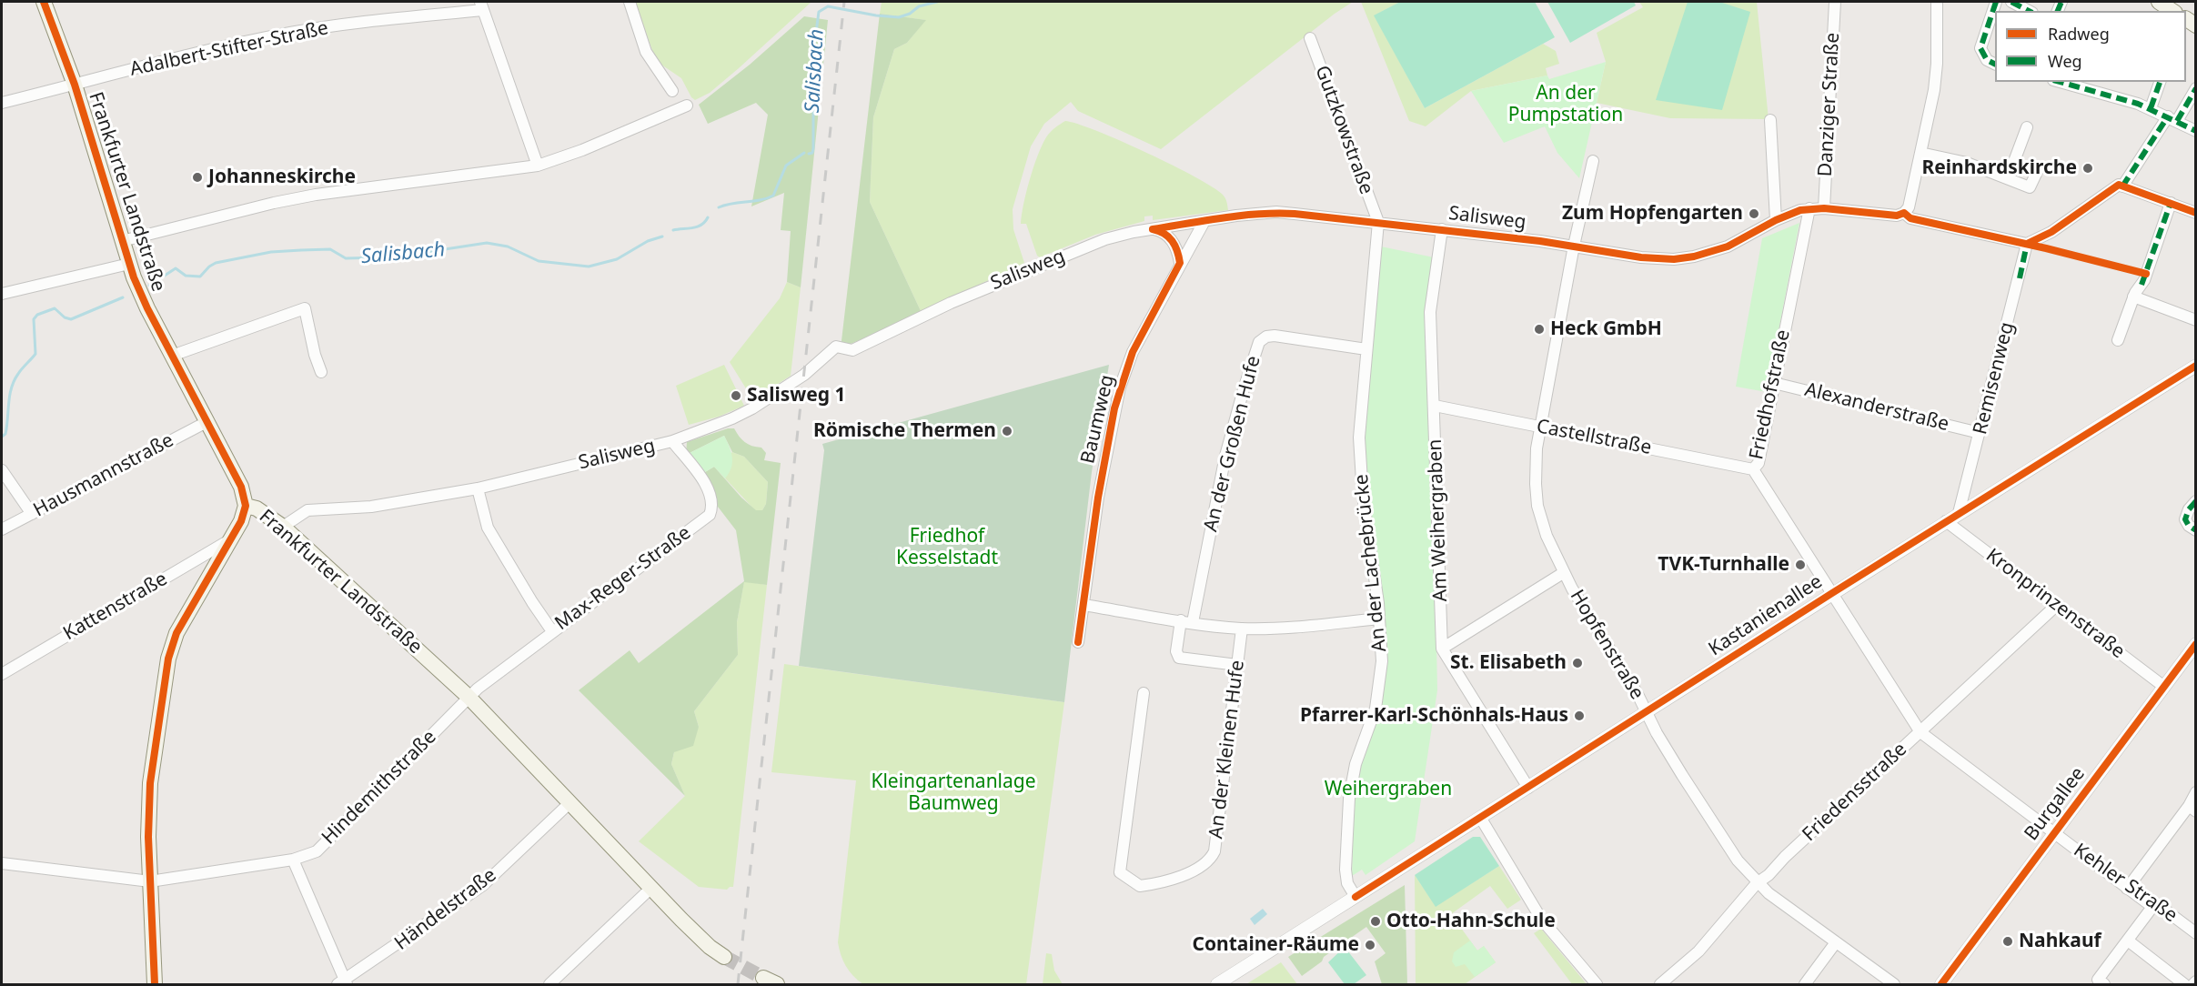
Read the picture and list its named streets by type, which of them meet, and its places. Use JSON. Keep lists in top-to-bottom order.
{
  "streets": {
    "main road": ["Frankfurter Landstraße"],
    "street": [
      "Adalbert-Stifter-Straße",
      "Danziger Straße",
      "Gutzkowstraße",
      "Salisweg",
      "Remisenweg",
      "Friedhofstraße",
      "Alexanderstraße",
      "Baumweg",
      "Castellstraße",
      "An der Großen Hufe",
      "Hausmannstraße",
      "Am Weihergraben",
      "An der Lachebrücke",
      "Max-Reger-Straße",
      "Kronprinzenstraße",
      "Kattenstraße",
      "Kastanienallee",
      "Hopfenstraße",
      "An der Kleinen Hufe",
      "Hindemithstraße",
      "Friedensstraße",
      "Burgallee",
      "Kehler Straße",
      "Händelstraße"
    ]
  },
  "crossings": [
    ["Adalbert-Stifter-Straße", "Frankfurter Landstraße"],
    ["Danziger Straße", "Salisweg"],
    ["Gutzkowstraße", "Salisweg"],
    ["Gutzkowstraße", "An der Lachebrücke"],
    ["Frankfurter Landstraße", "Salisweg"],
    ["Frankfurter Landstraße", "Hausmannstraße"],
    ["Frankfurter Landstraße", "Max-Reger-Straße"],
    ["Frankfurter Landstraße", "Hindemithstraße"],
    ["Frankfurter Landstraße", "Händelstraße"],
    ["Salisweg", "Friedhofstraße"],
    ["Salisweg", "Baumweg"],
    ["Salisweg", "Am Weihergraben"],
    ["Salisweg", "An der Lachebrücke"],
    ["Salisweg", "Max-Reger-Straße"],
    ["Salisweg", "Hopfenstraße"],
    ["Remisenweg", "Alexanderstraße"],
    ["Remisenweg", "Kastanienallee"],
    ["Friedhofstraße", "Alexanderstraße"],
    ["Friedhofstraße", "Castellstraße"],
    ["Friedhofstraße", "Kastanienallee"],
    ["Friedhofstraße", "Friedensstraße"],
    ["Friedhofstraße", "Kehler Straße"],
    ["Castellstraße", "Am Weihergraben"],
    ["Castellstraße", "Hopfenstraße"],
    ["An der Großen Hufe", "An der Lachebrücke"],
    ["An der Lachebrücke", "Kastanienallee"],
    ["Max-Reger-Straße", "Hindemithstraße"],
    ["Kronprinzenstraße", "Kastanienallee"],
    ["Kronprinzenstraße", "Friedensstraße"],
    ["Kronprinzenstraße", "Burgallee"],
    ["Kastanienallee", "Hopfenstraße"],
    ["Hopfenstraße", "Friedensstraße"],
    ["Friedensstraße", "Kehler Straße"],
    ["Burgallee", "Kehler Straße"]
  ],
  "water": ["Salisbach"],
  "parks": [
    "An der Pumpstation",
    "Friedhof Kesselstadt",
    "Kleingartenanlage Baumweg",
    "Weihergraben"
  ],
  "places": [
    "Reinhardskirche",
    "Johanneskirche",
    "Zum Hopfengarten",
    "Heck GmbH",
    "Salisweg 1",
    "Römische Thermen",
    "TVK-Turnhalle",
    "St. Elisabeth",
    "Pfarrer-Karl-Schönhals-Haus",
    "Otto-Hahn-Schule",
    "Nahkauf",
    "Container-Räume"
  ],
  "legend": ["Radweg", "Weg"]
}
